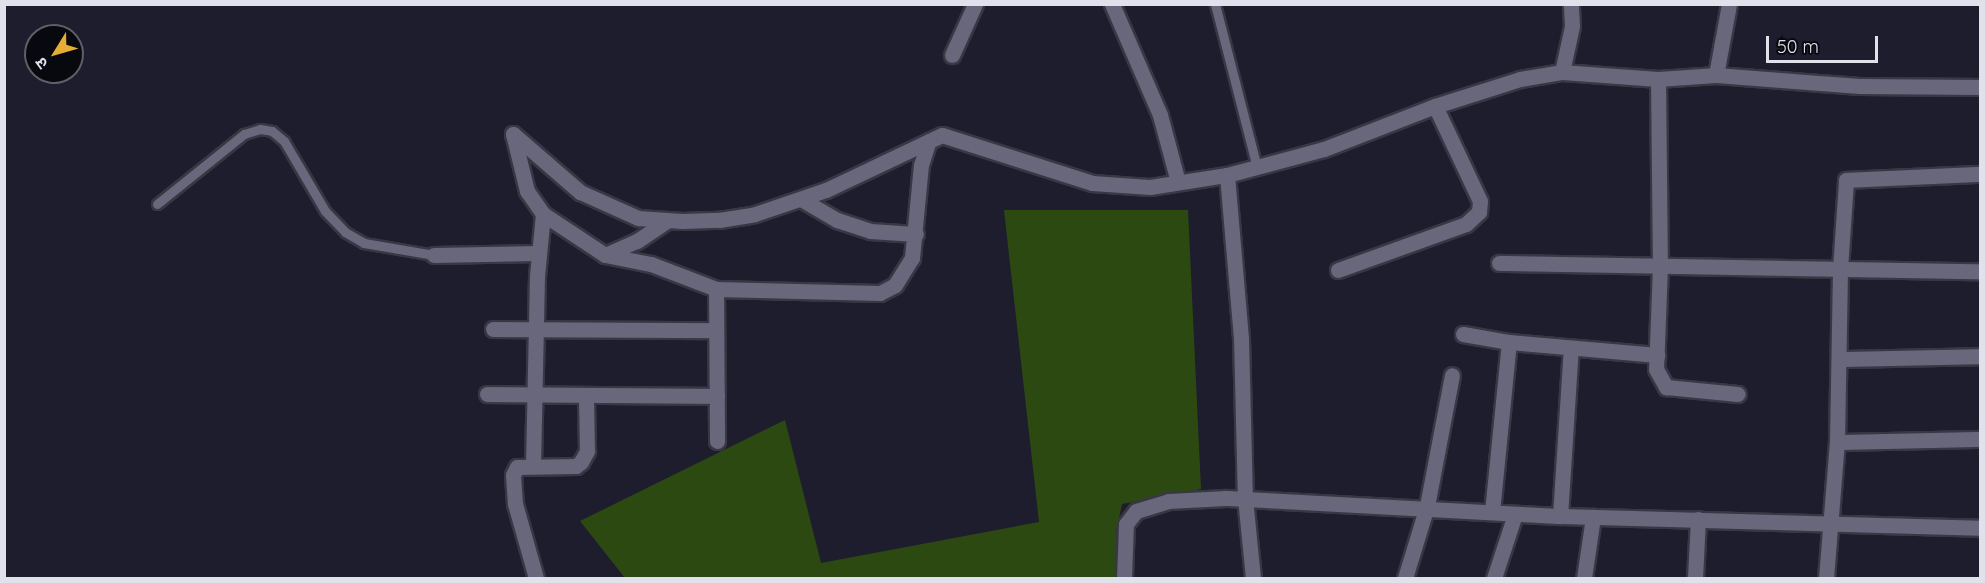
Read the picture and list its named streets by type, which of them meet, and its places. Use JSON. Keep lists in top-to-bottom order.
{
  "scale_bar": "50 m",
  "north": "bottom left"
}
